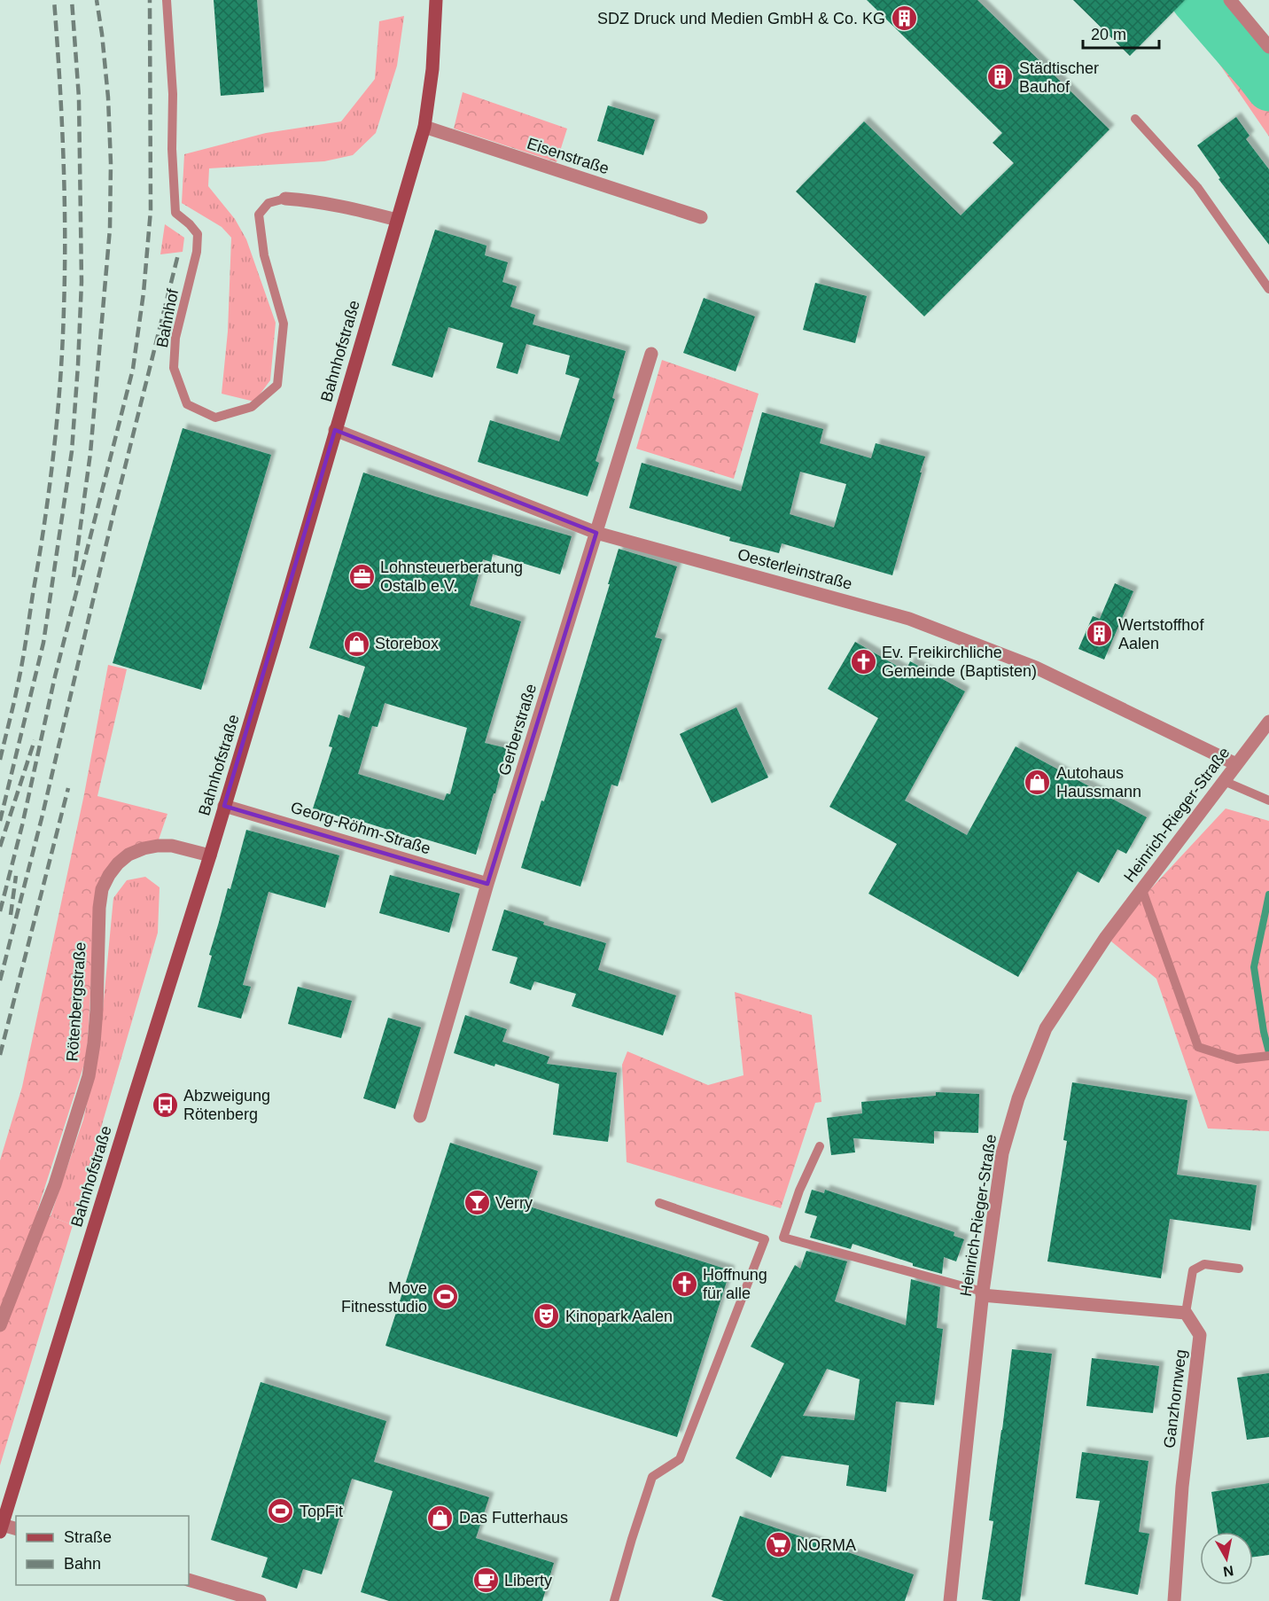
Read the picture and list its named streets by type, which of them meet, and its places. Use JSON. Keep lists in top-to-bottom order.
{
  "streets": {
    "main road": ["Bahnhofstraße"],
    "street": [
      "Eisenstraße",
      "Oesterleinstraße",
      "Gerberstraße",
      "Heinrich-Rieger-Straße",
      "Georg-Röhm-Straße",
      "Rötenbergstraße",
      "Ganzhornweg"
    ],
    "lane": ["Bahnhof"]
  },
  "crossings": [
    ["Eisenstraße", "Bahnhofstraße"],
    ["Bahnhofstraße", "Oesterleinstraße"],
    ["Bahnhofstraße", "Georg-Röhm-Straße"],
    ["Bahnhofstraße", "Rötenbergstraße"],
    ["Oesterleinstraße", "Gerberstraße"],
    ["Oesterleinstraße", "Heinrich-Rieger-Straße"],
    ["Gerberstraße", "Georg-Röhm-Straße"]
  ],
  "places": {
    "building": ["SDZ Druck und Medien GmbH & Co. KG", "Städtischer Bauhof", "Wertstoffhof Aalen"],
    "office": ["Lohnsteuerberatung Ostalb e.V."],
    "shop": ["Storebox", "Autohaus Haussmann", "Das Futterhaus"],
    "church": ["Ev. Freikirchliche Gemeinde (Baptisten)", "Hoffnung für alle"],
    "bus stop": ["Abzweigung Rötenberg"],
    "bar": ["Verry"],
    "sports": ["Move Fitnesstudio", "TopFit"],
    "theatre": ["Kinopark Aalen"],
    "supermarket": ["NORMA"],
    "cafe": ["Liberty"]
  },
  "legend": ["Straße", "Bahn"],
  "scale_bar": "20 m",
  "north": "bottom"
}
